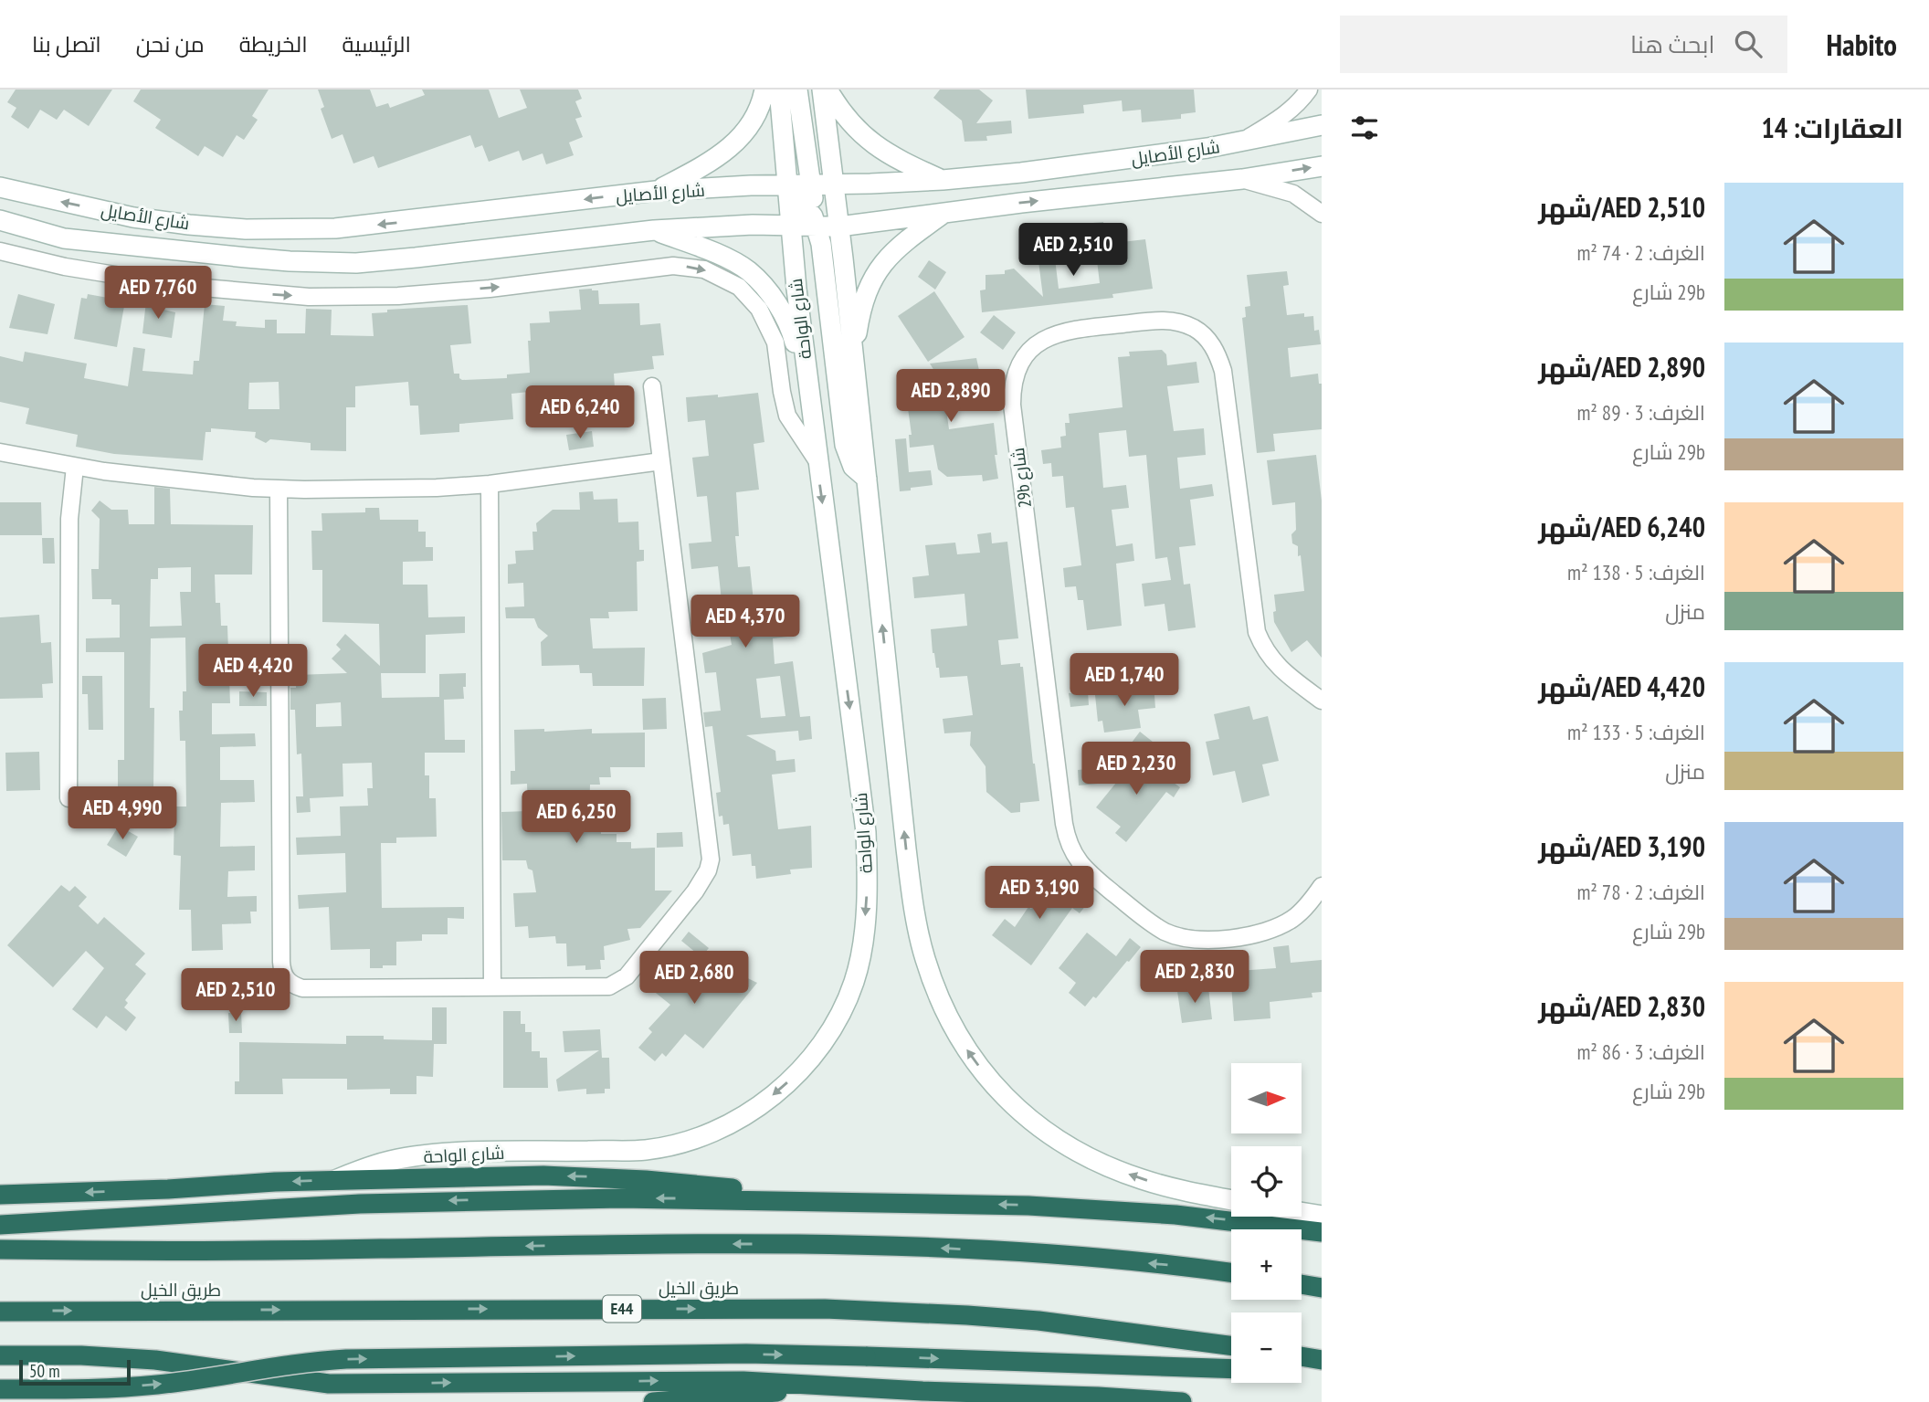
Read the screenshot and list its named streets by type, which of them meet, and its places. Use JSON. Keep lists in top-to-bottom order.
{
  "streets": {
    "highway": ["طريق الخيل", "E44"],
    "main road": ["شارع الأصايل", "شارع الواحة"],
    "street": ["29b شارع"]
  },
  "crossings": [
    ["شارع الأصايل", "شارع الواحة"]
  ],
  "scale_bar": "50 m",
  "north": "right",
  "page": {
    "header": "Habito",
    "search": "ابحث هنا",
    "nav": [
      "الرئيسية",
      "الخريطة",
      "من نحن",
      "اتصل بنا"
    ],
    "heading": "العقارات: 14",
    "list": [
      {
        "name": "AED 2,510/شهر",
        "note": "الغرف: 2 · 74 m² · 29b شارع"
      },
      {
        "name": "AED 2,890/شهر",
        "note": "الغرف: 3 · 89 m² · 29b شارع"
      },
      {
        "name": "AED 6,240/شهر",
        "note": "الغرف: 5 · 138 m² · منزل"
      },
      {
        "name": "AED 4,420/شهر",
        "note": "الغرف: 5 · 133 m² · منزل"
      },
      {
        "name": "AED 3,190/شهر",
        "note": "الغرف: 2 · 78 m² · 29b شارع"
      },
      {
        "name": "AED 2,830/شهر",
        "note": "الغرف: 3 · 86 m² · 29b شارع"
      }
    ],
    "price": [
      "AED 2,510",
      "AED 7,760",
      "AED 2,890",
      "AED 6,240",
      "AED 4,370",
      "AED 4,420",
      "AED 1,740",
      "AED 2,230",
      "AED 4,990",
      "AED 6,250",
      "AED 3,190",
      "AED 2,830",
      "AED 2,680",
      "AED 2,510"
    ],
    "map_buttons": ["+", "−"],
    "scale": "50 m"
  }
}
